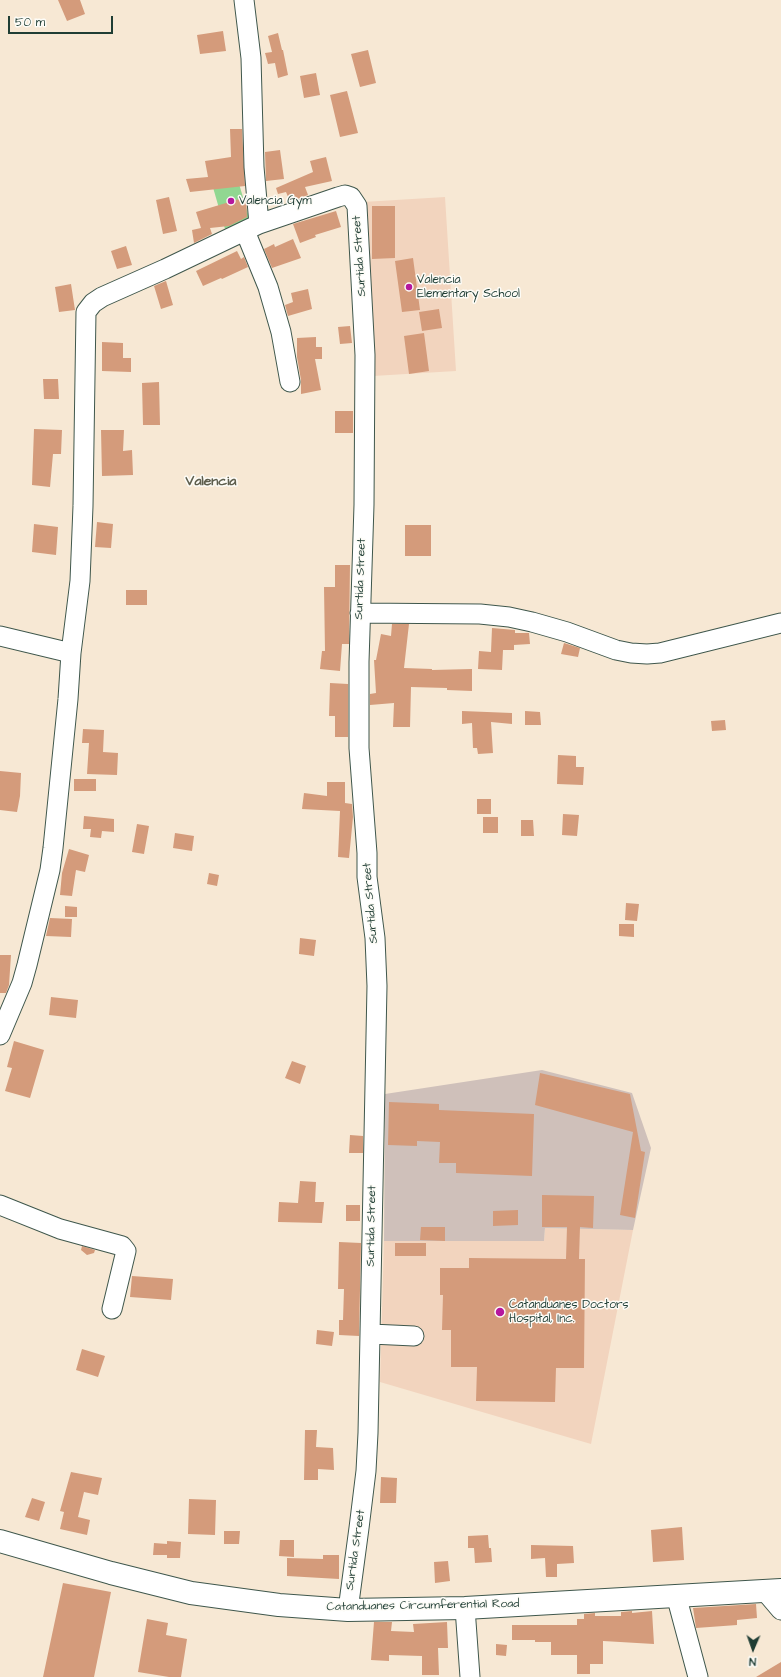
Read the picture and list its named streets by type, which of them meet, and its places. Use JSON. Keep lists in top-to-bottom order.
{
  "streets": {
    "main road": ["Catanduanes Circumferential Road"],
    "street": ["Surtida Street"]
  },
  "crossings": [
    ["Surtida Street", "Catanduanes Circumferential Road"]
  ],
  "districts": ["Valencia"],
  "places": ["Valencia Gym", "Valencia Elementary School", "Catanduanes Doctors Hospital, Inc."],
  "scale_bar": "50 m",
  "north": "bottom"
}
